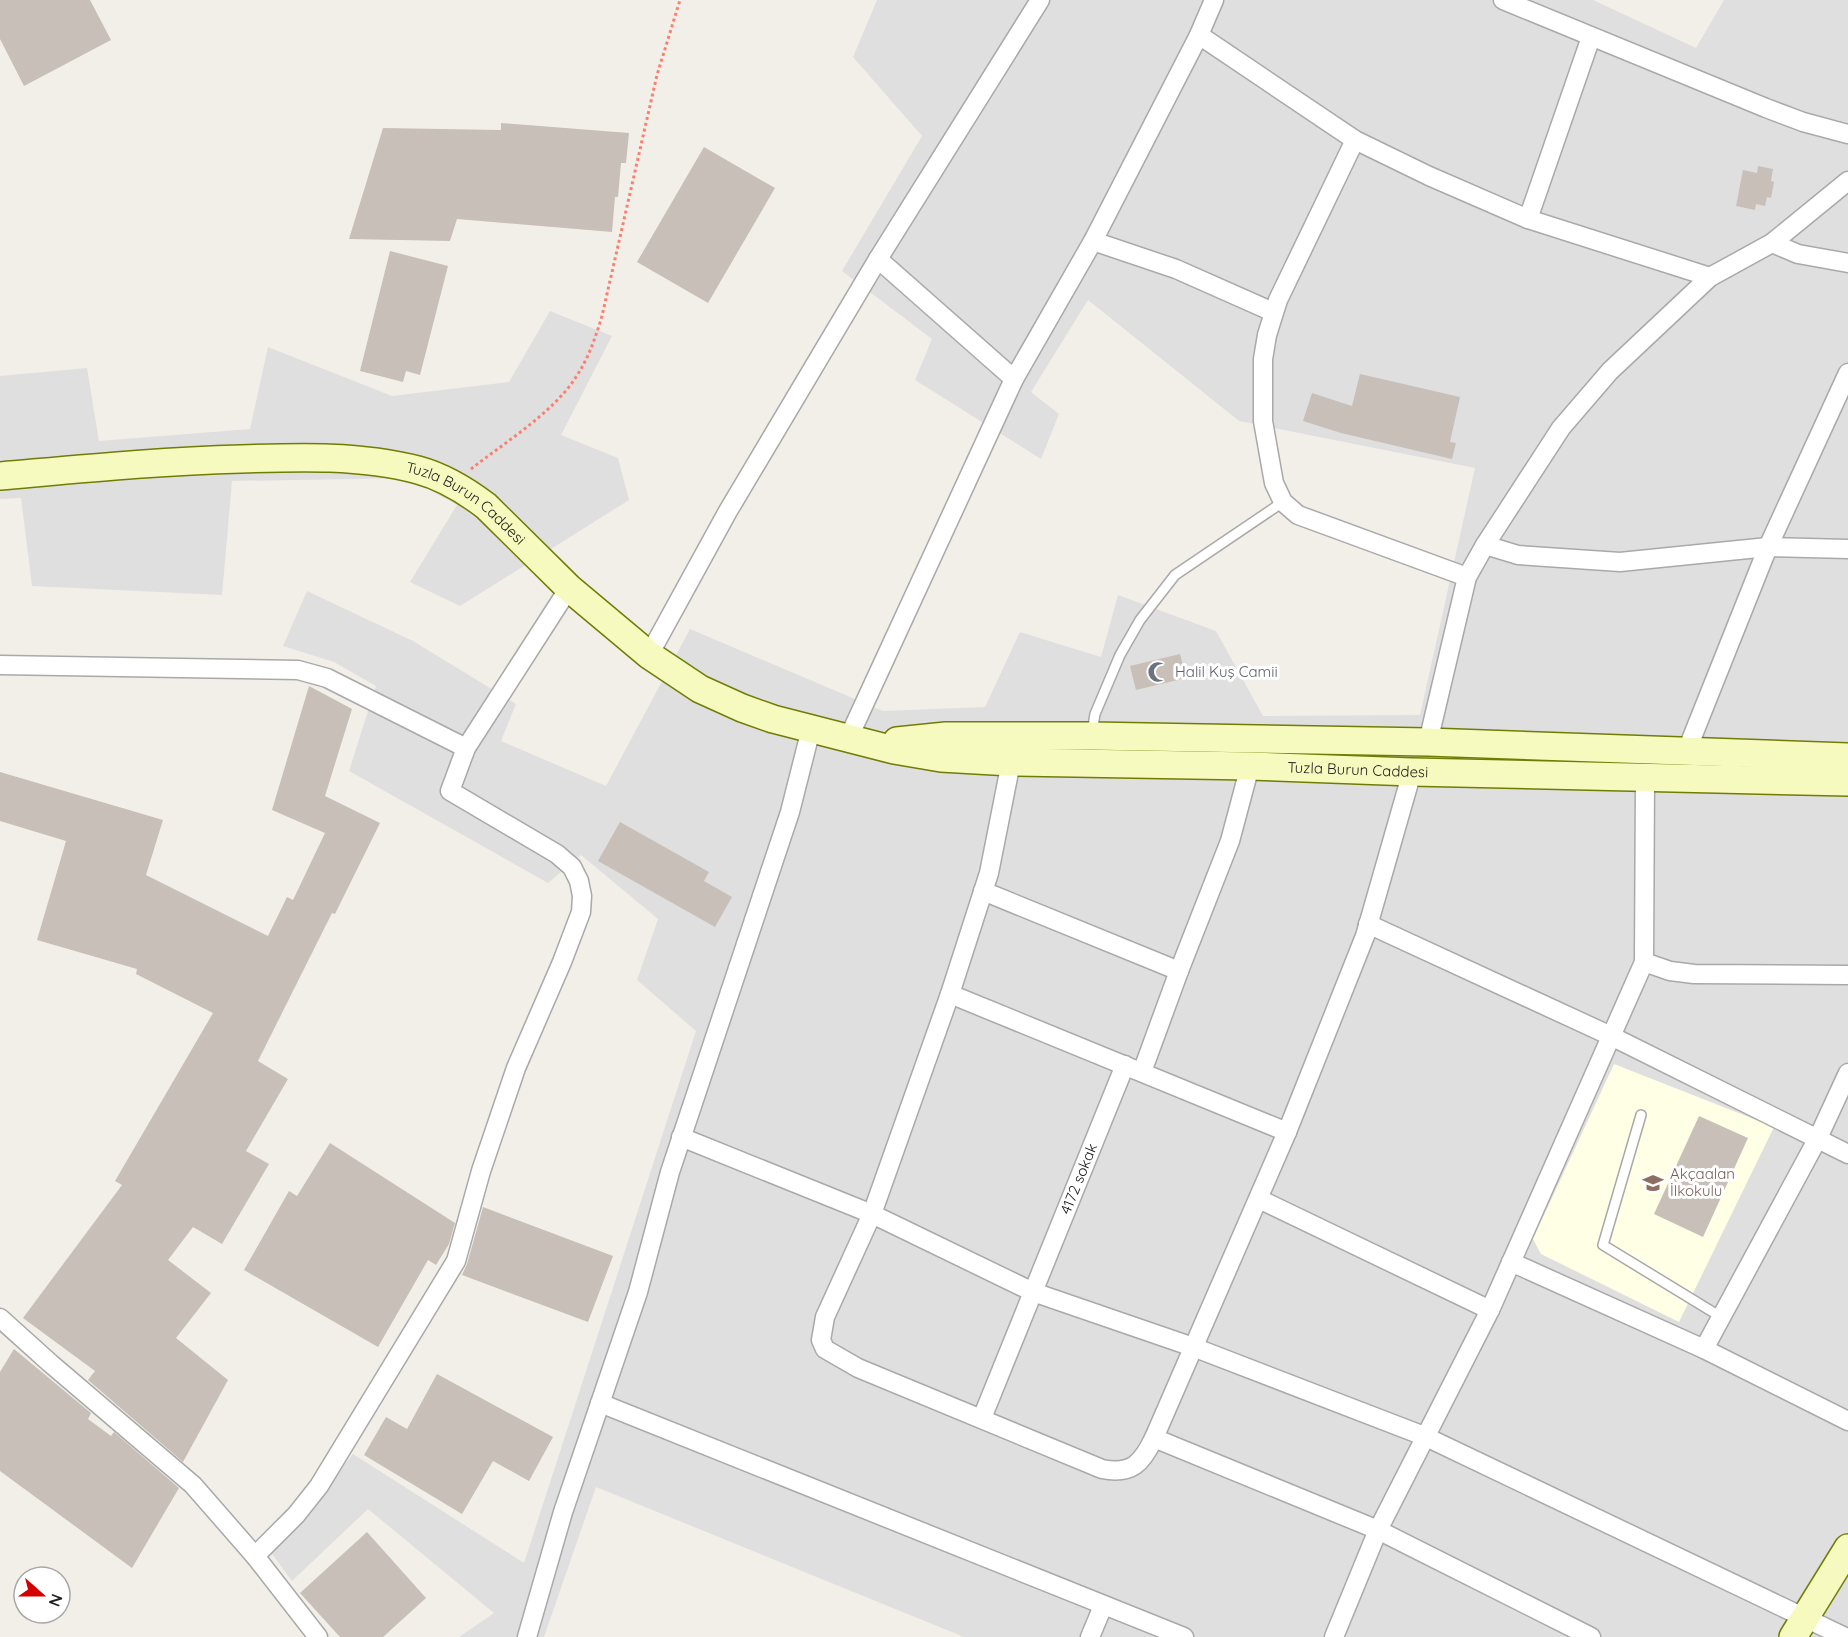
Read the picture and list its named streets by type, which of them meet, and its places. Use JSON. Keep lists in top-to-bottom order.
{
  "streets": {
    "main road": ["Tuzla Burun Caddesi"],
    "street": ["4172 sokak"]
  },
  "crossings": [
    ["Tuzla Burun Caddesi", "4172 sokak"]
  ],
  "places": {
    "mosque": ["Halil Kuş Camii"],
    "school or university": ["Akçaalan İlkokulu"]
  },
  "north": "right"
}
